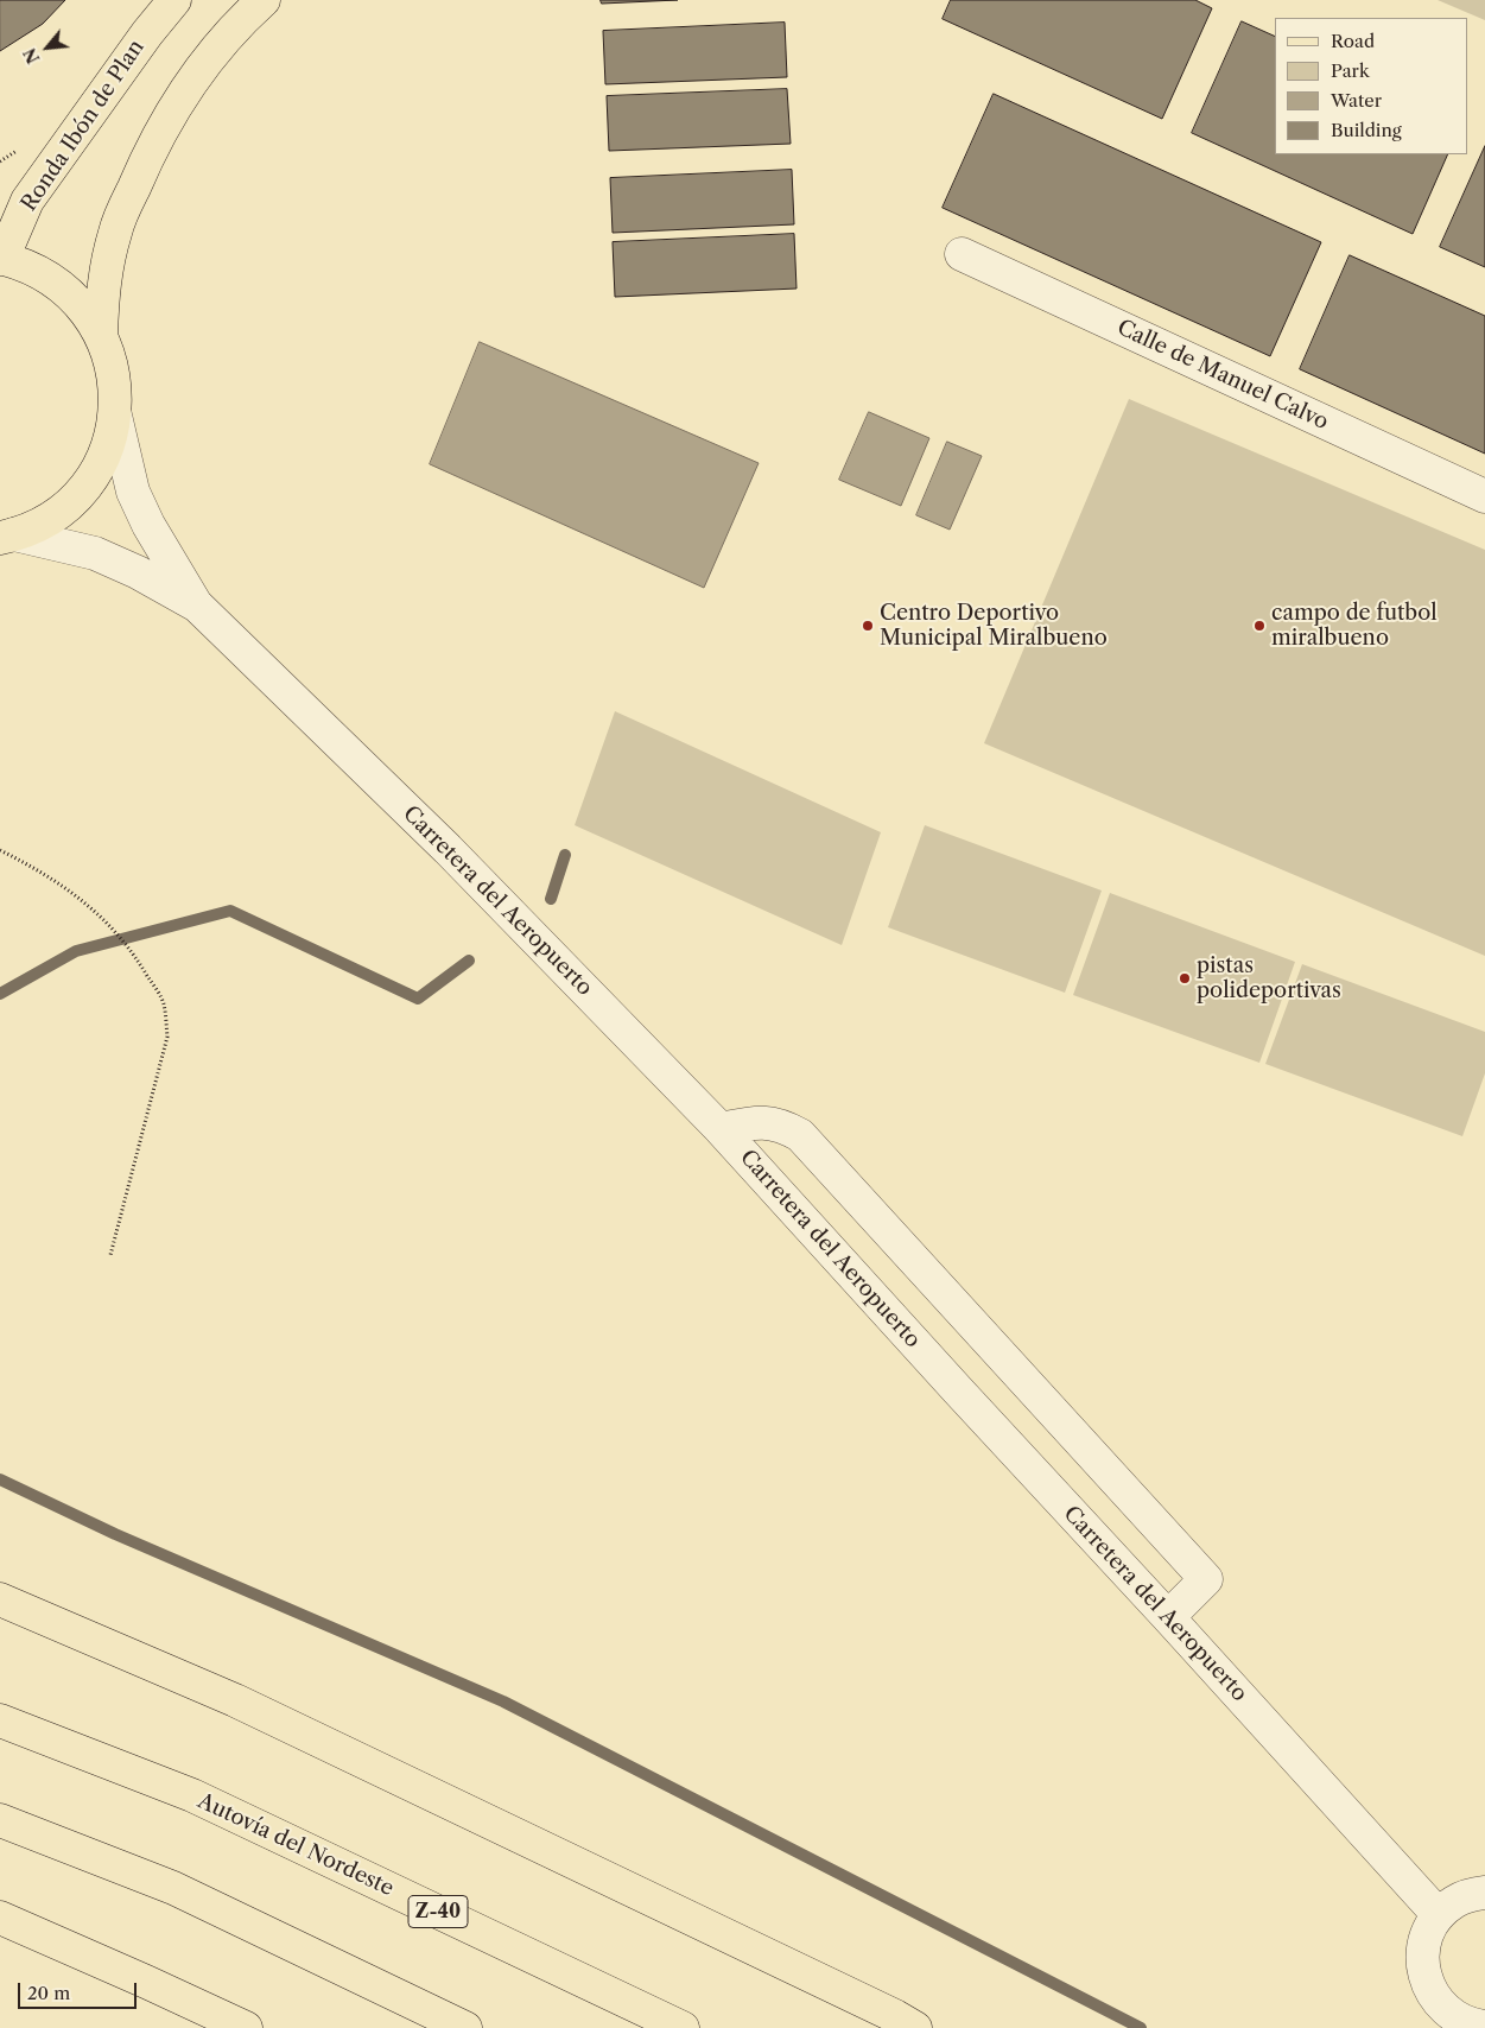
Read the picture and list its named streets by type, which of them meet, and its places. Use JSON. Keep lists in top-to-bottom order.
{
  "streets": {
    "main road": [
      "Ronda Ibón de Plan",
      "Carretera del Aeropuerto",
      "Autovía del Nordeste",
      "Z-40"
    ],
    "street": ["Calle de Manuel Calvo"]
  },
  "crossings": [
    ["Ronda Ibón de Plan", "Carretera del Aeropuerto"]
  ],
  "places": ["Centro Deportivo Municipal Miralbueno", "campo de futbol miralbueno", "pistas polideportivas"],
  "legend": [
    "Road",
    "Park",
    "Water",
    "Building"
  ],
  "scale_bar": "20 m",
  "north": "bottom left"
}
